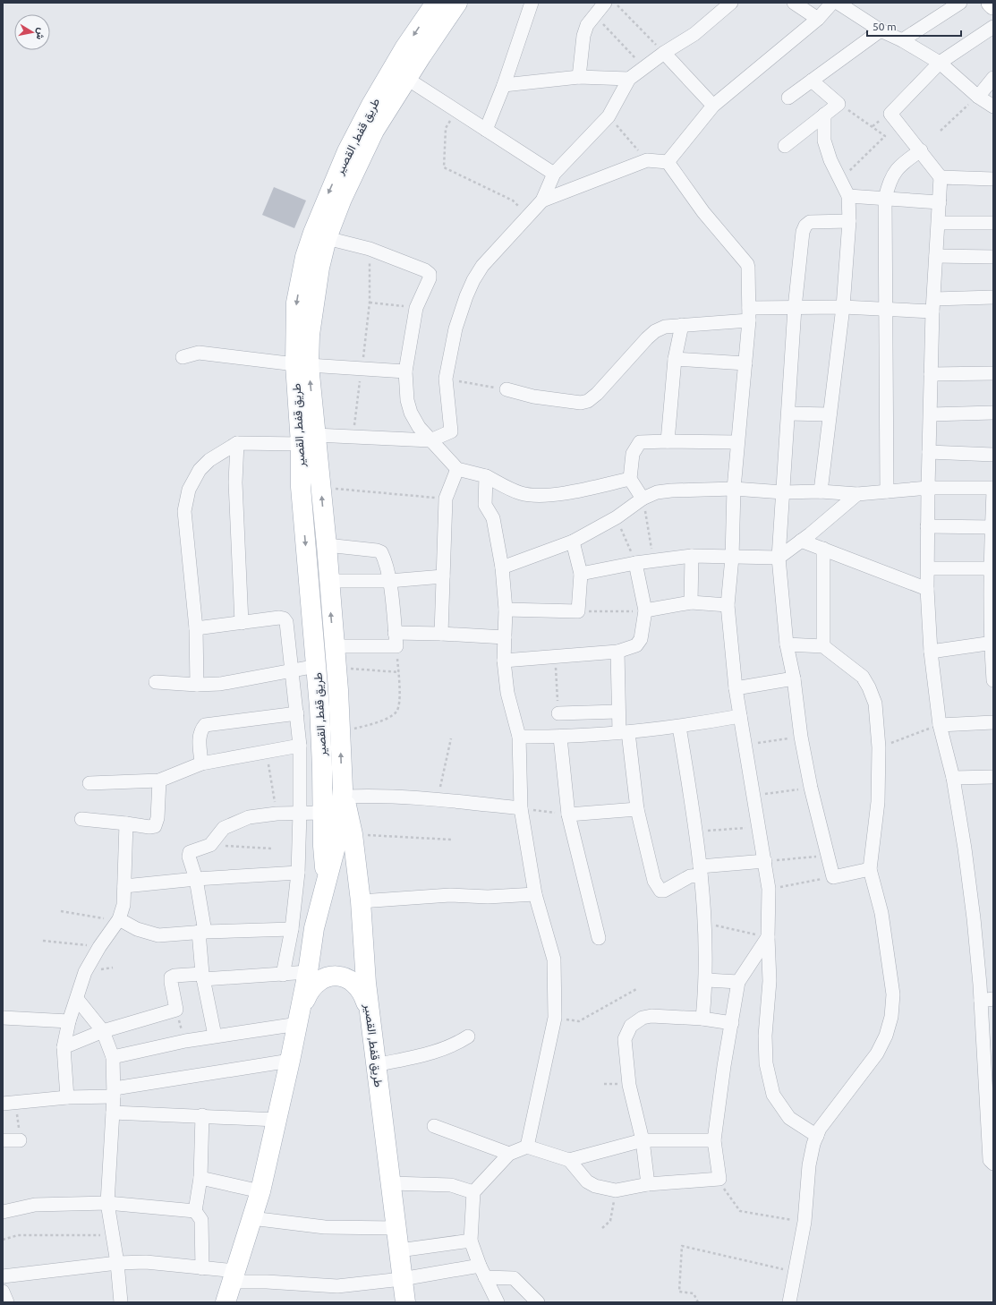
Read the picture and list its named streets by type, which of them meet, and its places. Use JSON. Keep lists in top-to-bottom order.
{
  "streets": {
    "main road": ["طريق قفط, القصير"]
  },
  "scale_bar": "50 m",
  "north": "right"
}
